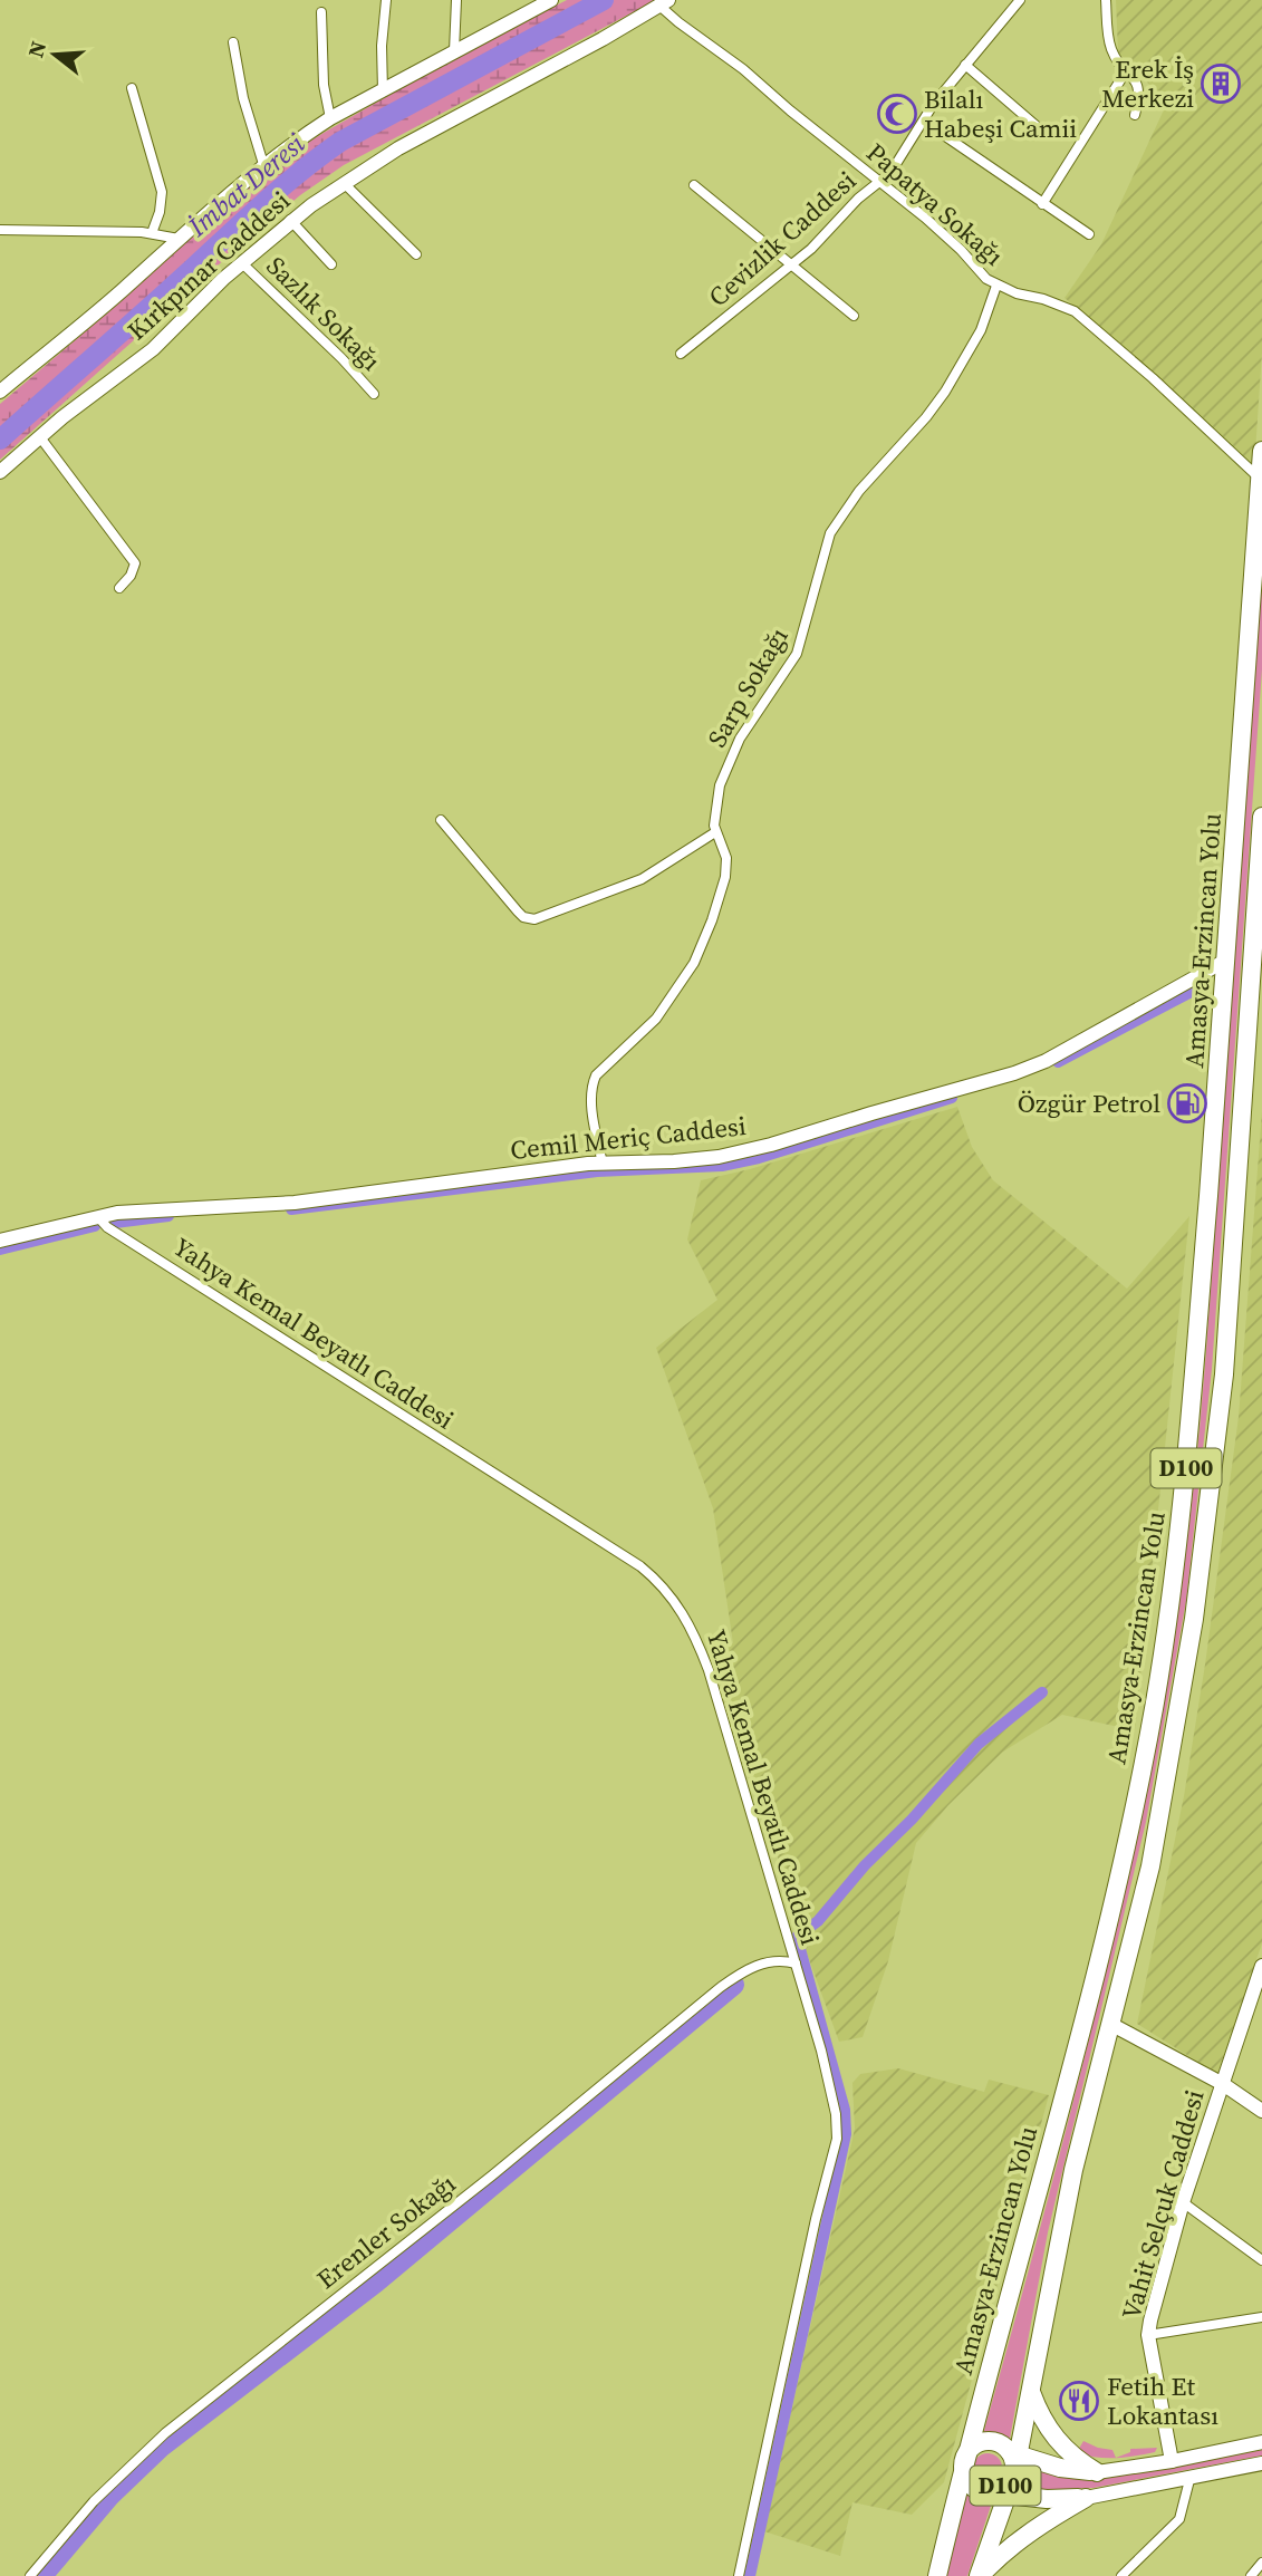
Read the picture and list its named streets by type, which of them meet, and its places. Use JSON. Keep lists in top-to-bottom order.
{
  "streets": {
    "highway": ["Amasya-Erzincan Yolu", "D100"],
    "street": [
      "Papatya Sokağı",
      "Cevizlik Caddesi",
      "Kırkpınar Caddesi",
      "Sazlık Sokağı",
      "Sarp Sokağı",
      "Cemil Meriç Caddesi",
      "Yahya Kemal Beyatlı Caddesi",
      "Vahit Selçuk Caddesi",
      "Erenler Sokağı"
    ]
  },
  "crossings": [
    ["Papatya Sokağı", "Cevizlik Caddesi"],
    ["Papatya Sokağı", "Kırkpınar Caddesi"],
    ["Papatya Sokağı", "Sarp Sokağı"],
    ["Papatya Sokağı", "Amasya-Erzincan Yolu"],
    ["Kırkpınar Caddesi", "Sazlık Sokağı"],
    ["Sarp Sokağı", "Cemil Meriç Caddesi"],
    ["Amasya-Erzincan Yolu", "Cemil Meriç Caddesi"],
    ["Amasya-Erzincan Yolu", "D100"],
    ["Cemil Meriç Caddesi", "Yahya Kemal Beyatlı Caddesi"],
    ["Yahya Kemal Beyatlı Caddesi", "Erenler Sokağı"]
  ],
  "water": ["İmbat Deresi"],
  "places": {
    "building": ["Erek İş Merkezi"],
    "mosque": ["Bilalı Habeşi Camii"],
    "fuel station": ["Özgür Petrol"],
    "restaurant": ["Fetih Et Lokantası"]
  },
  "north": "left"
}
